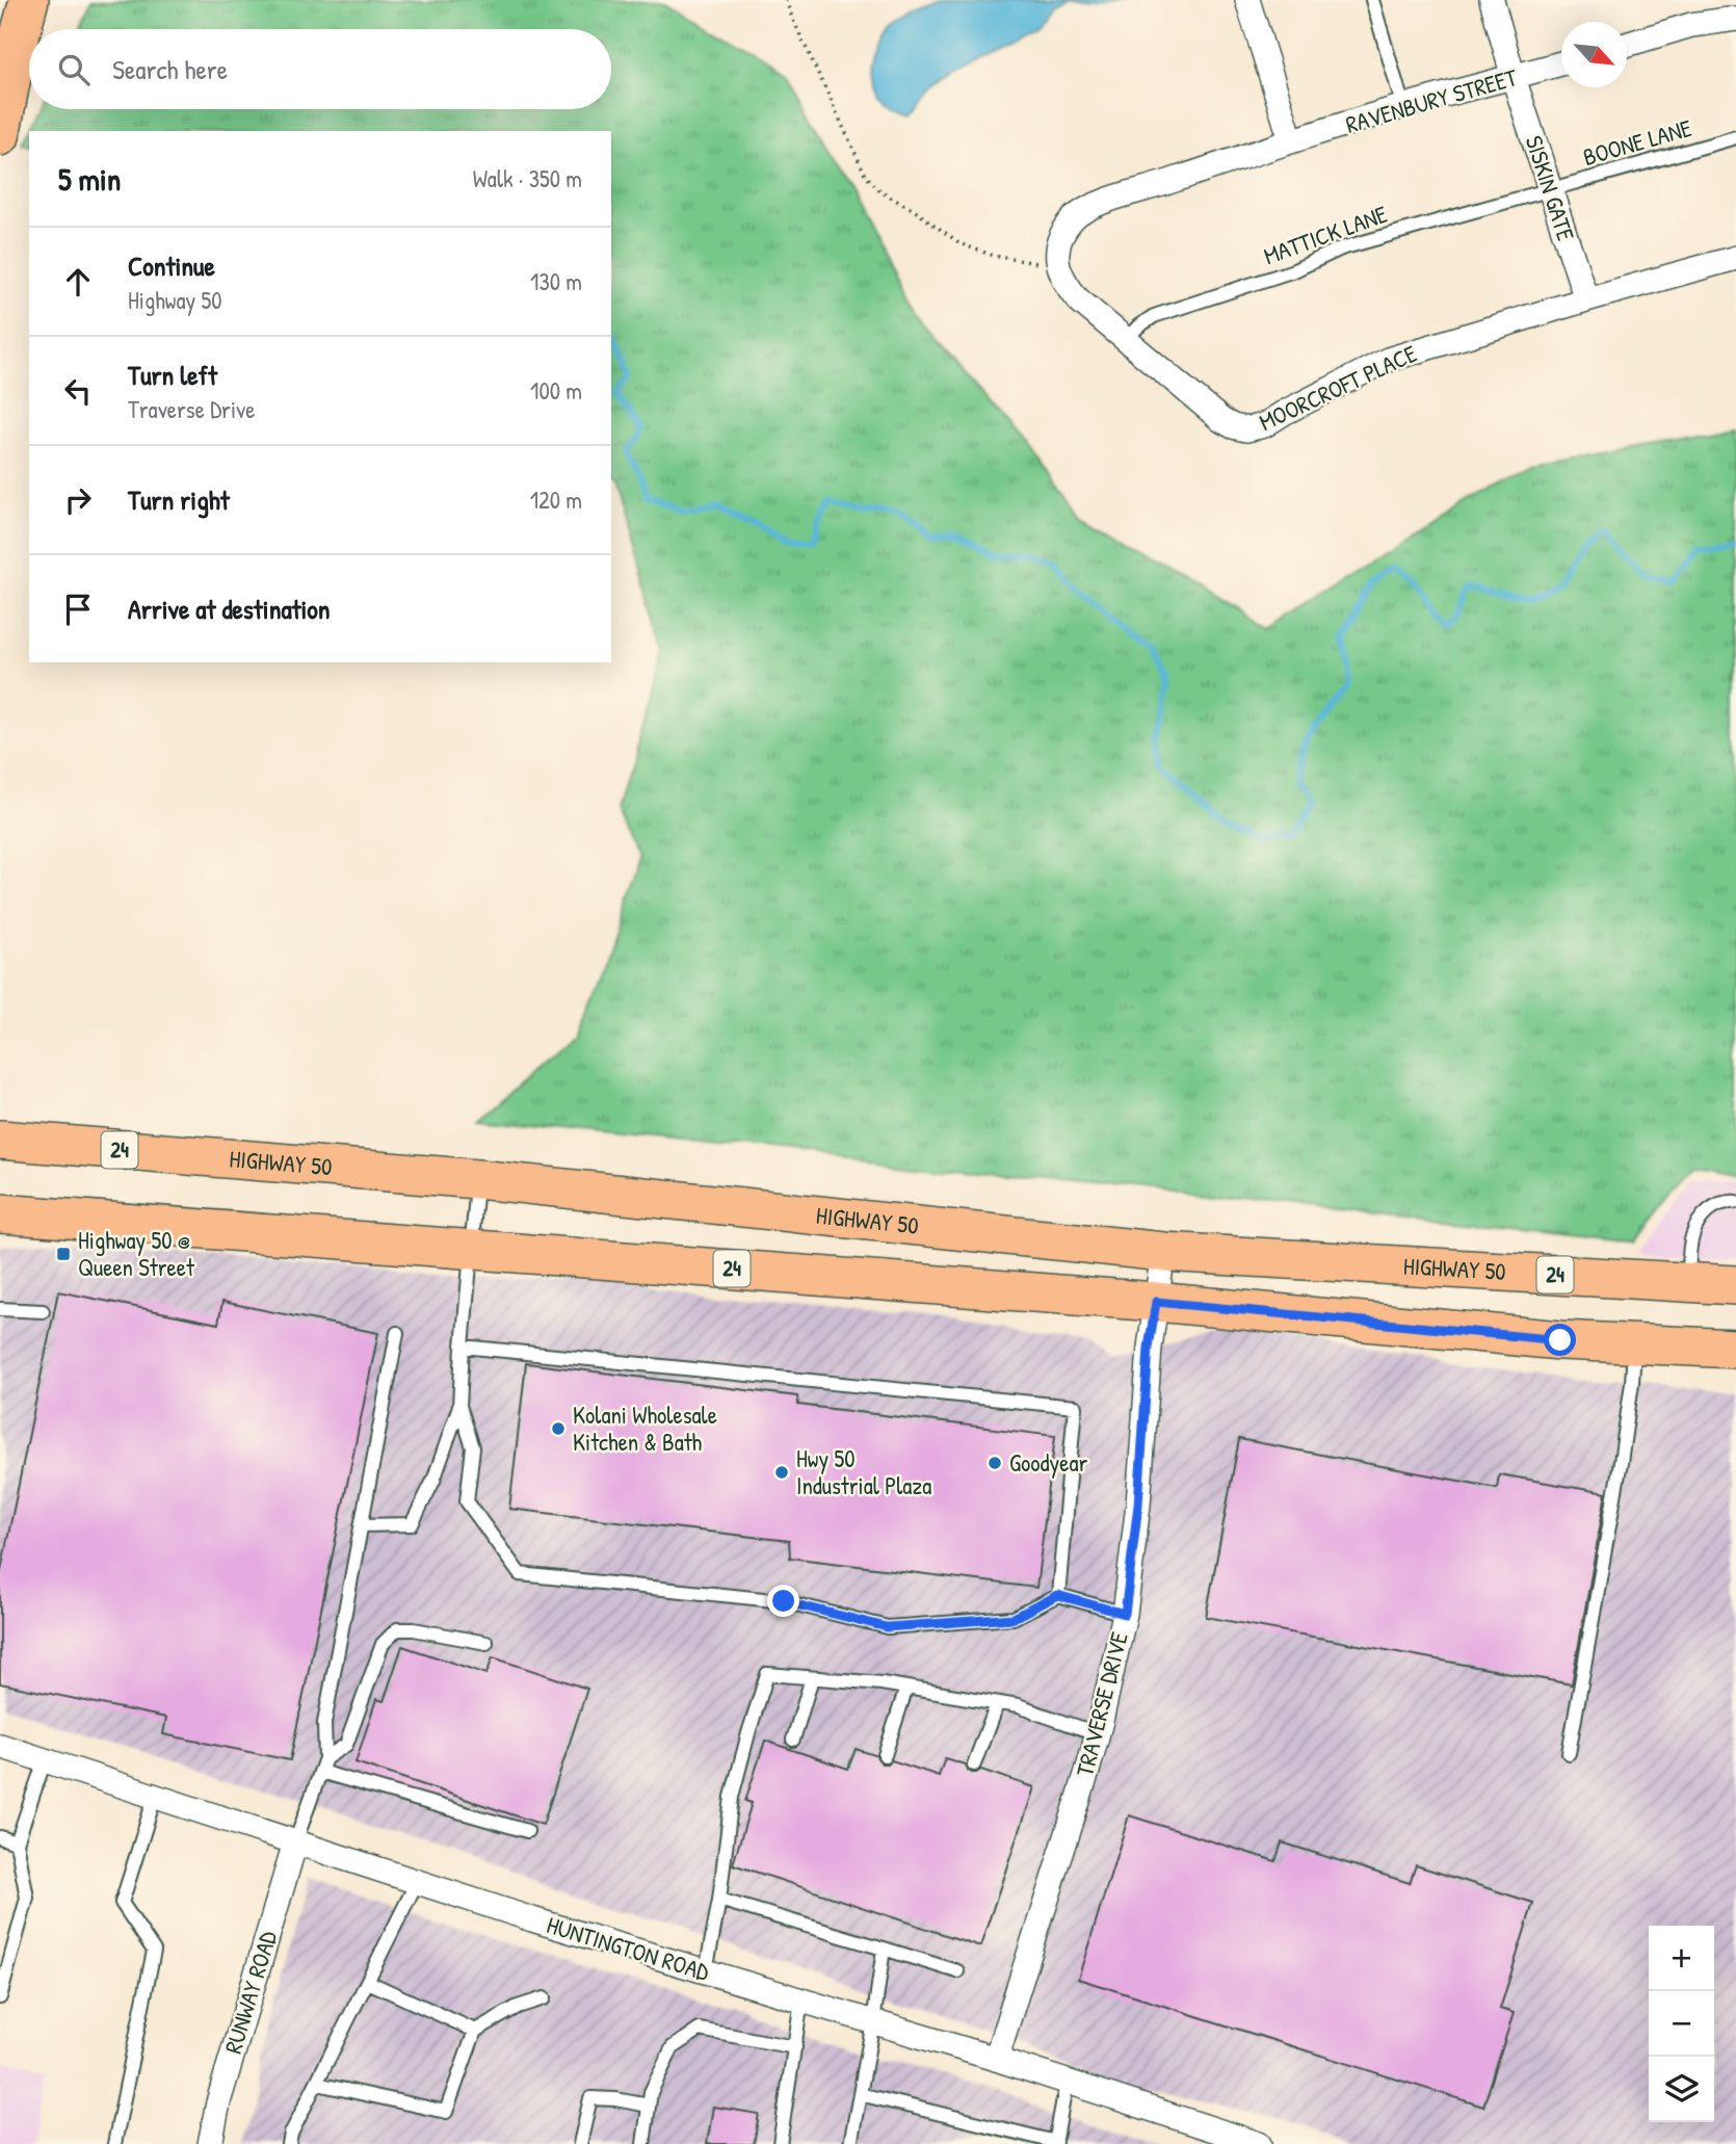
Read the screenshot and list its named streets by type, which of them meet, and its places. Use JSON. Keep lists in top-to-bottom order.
{
  "streets": {
    "main road": ["24", "HIGHWAY 50"],
    "street": [
      "RAVENBURY STREET",
      "SISKIN GATE",
      "MOORCROFT PLACE",
      "TRAVERSE DRIVE",
      "HUNTINGTON ROAD",
      "RUNWAY ROAD"
    ],
    "lane": ["BOONE LANE", "MATTICK LANE"]
  },
  "crossings": [
    ["RAVENBURY STREET", "SISKIN GATE"],
    ["BOONE LANE", "SISKIN GATE"],
    ["BOONE LANE", "MATTICK LANE"],
    ["SISKIN GATE", "MATTICK LANE"],
    ["SISKIN GATE", "MOORCROFT PLACE"],
    ["MATTICK LANE", "MOORCROFT PLACE"],
    ["24", "TRAVERSE DRIVE"],
    ["HIGHWAY 50", "TRAVERSE DRIVE"],
    ["TRAVERSE DRIVE", "HUNTINGTON ROAD"],
    ["HUNTINGTON ROAD", "RUNWAY ROAD"]
  ],
  "places": {
    "transit": ["Highway 50 @ Queen Street"],
    "other": ["Kolani Wholesale Kitchen & Bath", "Goodyear", "Hwy 50 Industrial Plaza"]
  },
  "north": "bottom right",
  "page": {
    "search": "Search here",
    "heading": ["5 min", "Walk · 350 m"],
    "list": [
      ["Continue", "Highway 50", "130 m"],
      ["Turn left", "Traverse Drive", "100 m"],
      ["Turn right", "120 m"],
      "Arrive at destination"
    ],
    "map_buttons": ["+", "−"]
  }
}
